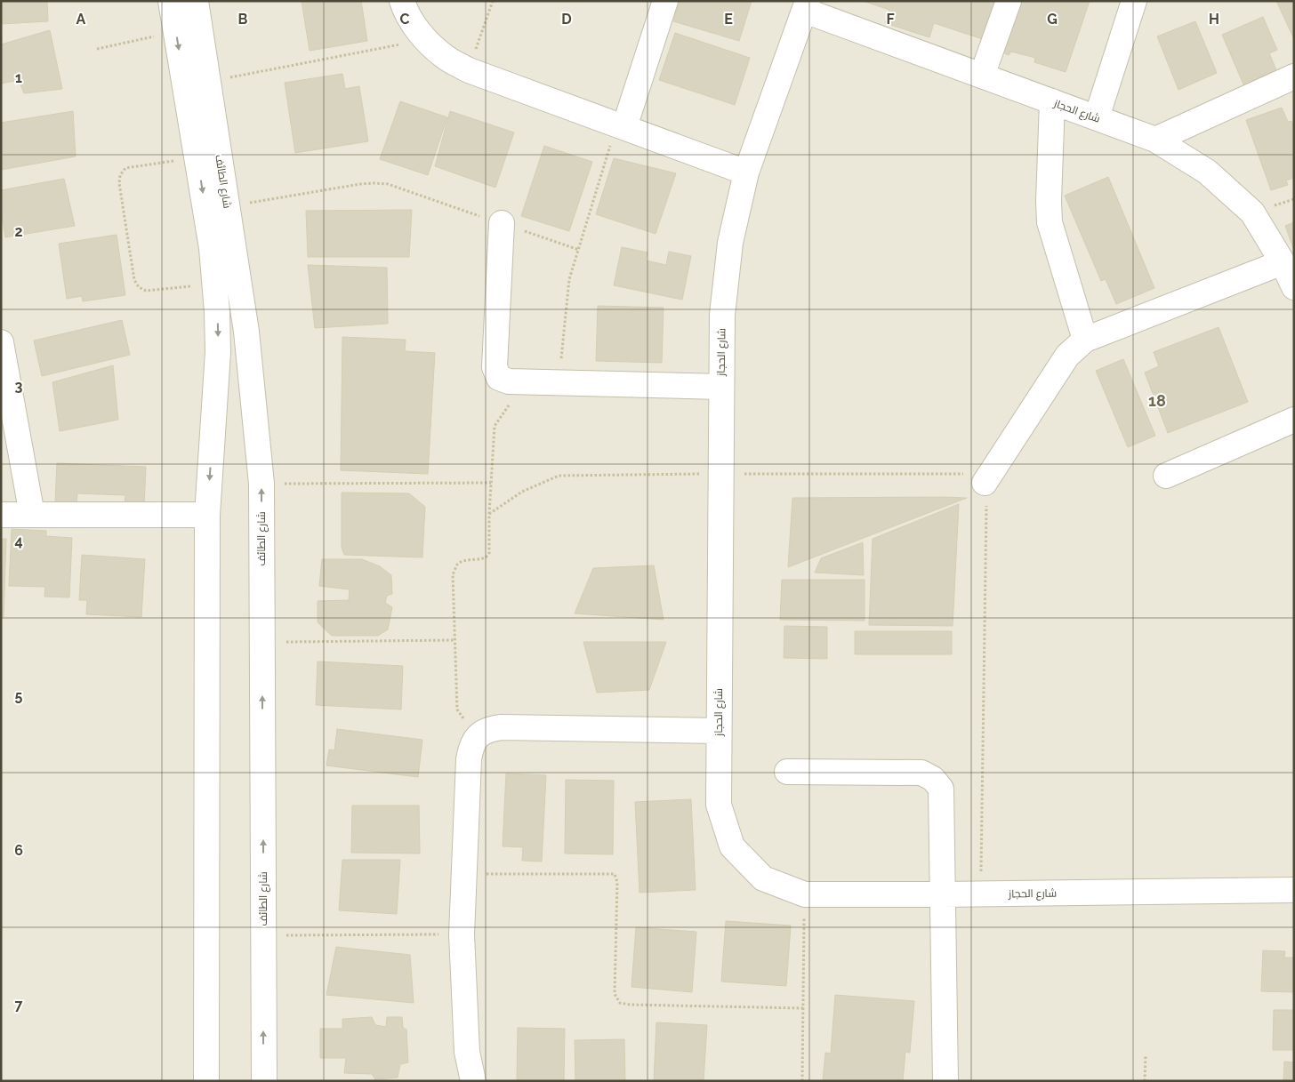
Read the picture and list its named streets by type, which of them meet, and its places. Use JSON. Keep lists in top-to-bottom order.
{
  "streets": {
    "street": ["شارع الحجاز", "شارع الطائف"]
  },
  "districts": ["18"],
  "grid": {
    "columns": [
      "A",
      "B",
      "C",
      "D",
      "E",
      "F",
      "G",
      "H"
    ],
    "rows": [
      "1",
      "2",
      "3",
      "4",
      "5",
      "6",
      "7"
    ]
  }
}
